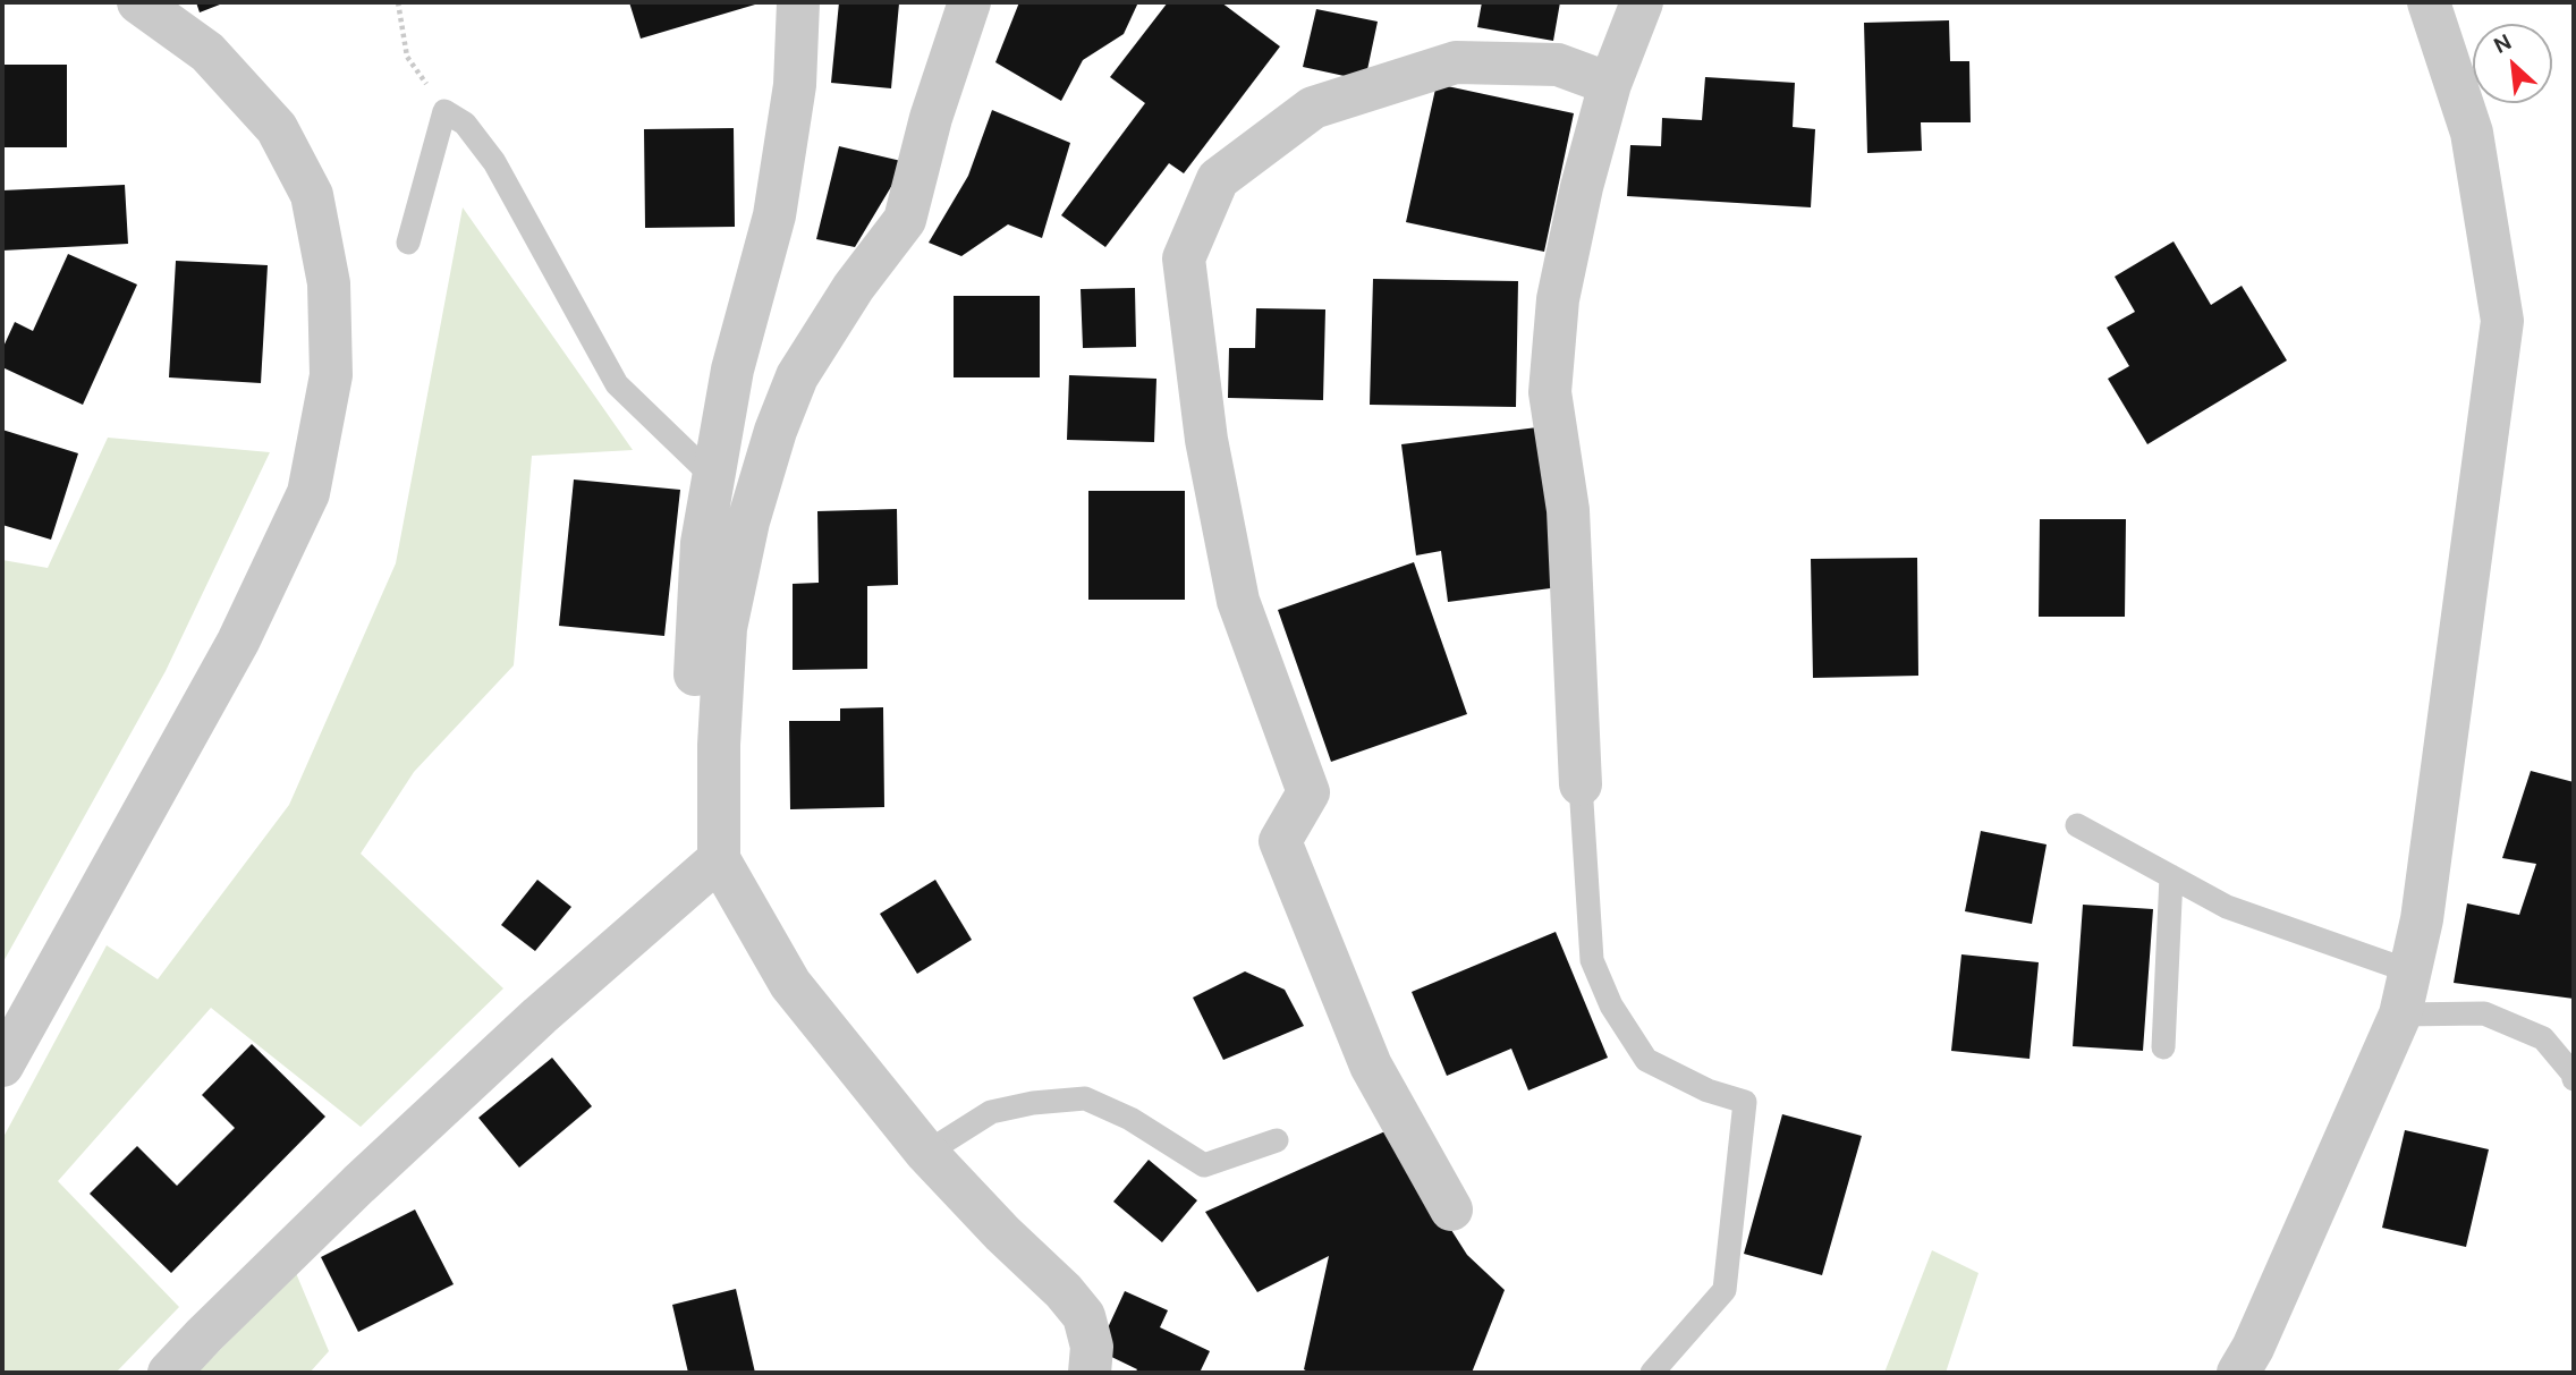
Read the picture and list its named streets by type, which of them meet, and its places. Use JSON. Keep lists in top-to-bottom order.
{
  "north": "top left"
}
